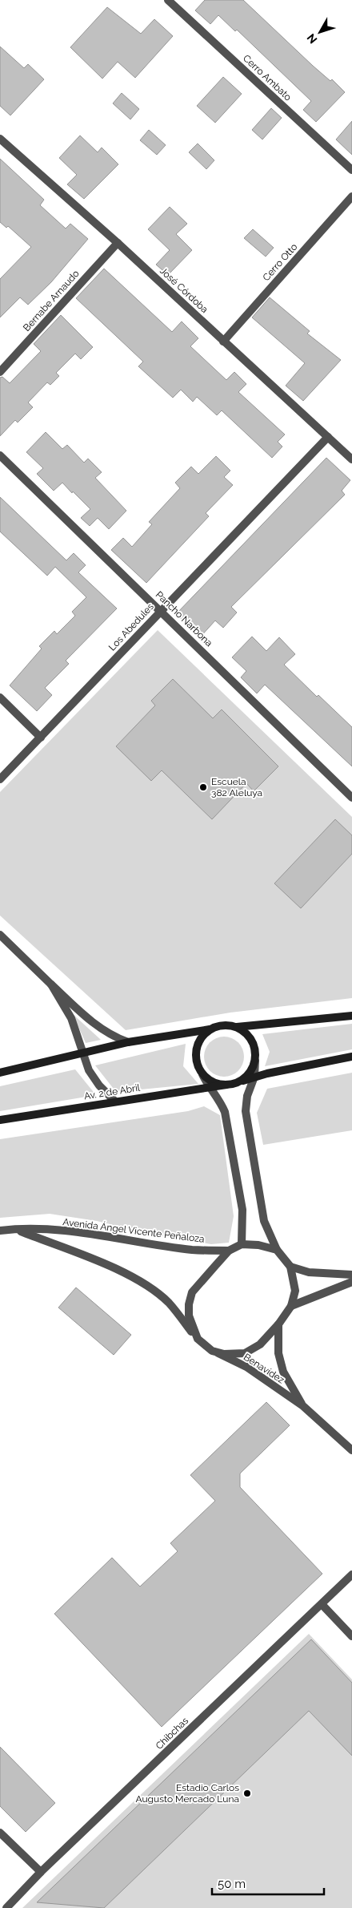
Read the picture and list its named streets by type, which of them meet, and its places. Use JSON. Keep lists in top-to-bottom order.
{
  "streets": {
    "main road": ["Av. 2 de Abril"],
    "street": [
      "Cerro Ambato",
      "Cerro Otto",
      "José Córdoba",
      "Bernabe Arnaudo",
      "Pancho Narbona",
      "Los Abedules",
      "Avenida Ángel Vicente Peñaloza",
      "Benavídez",
      "Chibchas"
    ]
  },
  "crossings": [
    ["Cerro Otto", "José Córdoba"],
    ["José Córdoba", "Bernabe Arnaudo"],
    ["José Córdoba", "Los Abedules"],
    ["Pancho Narbona", "Los Abedules"],
    ["Avenida Ángel Vicente Peñaloza", "Benavídez"]
  ],
  "places": ["Escuela 382 Aleluya", "Estadio Carlos Augusto Mercado Luna"],
  "scale_bar": "50 m",
  "north": "bottom left"
}
